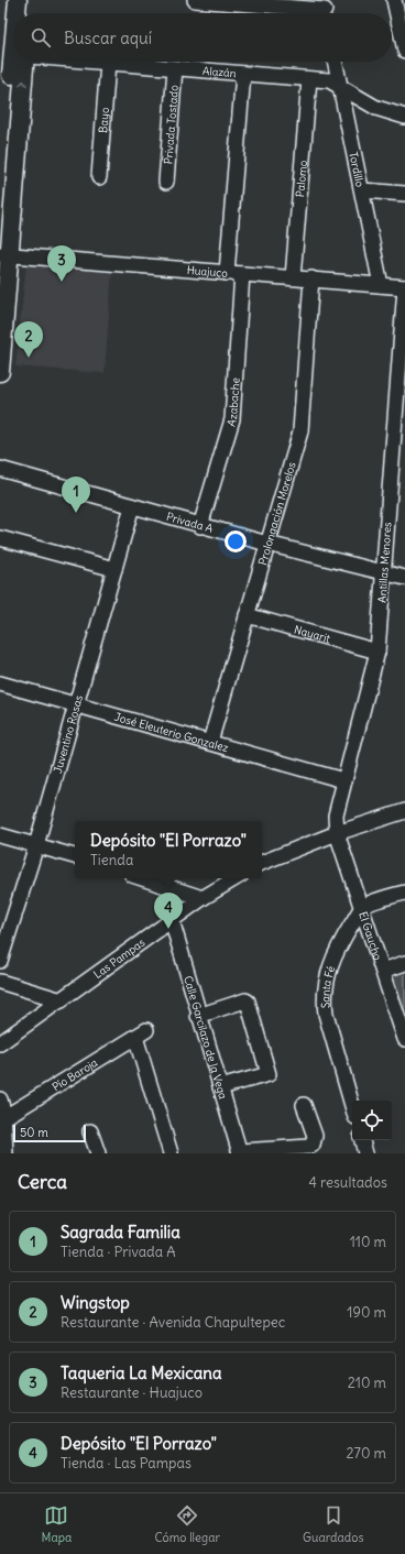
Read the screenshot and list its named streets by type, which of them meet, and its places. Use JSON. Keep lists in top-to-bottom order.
{
  "streets": {
    "street": [
      "Alazán",
      "Bayo",
      "Privada Tostado",
      "Tordillo",
      "Palomo",
      "Huajuco",
      "Azabache",
      "Prolongación Morelos",
      "Privada A",
      "Antillas Menores",
      "Nayarit",
      "José Eleuterio Gonzalez",
      "Juventino Rosas",
      "El Gaucho",
      "Las Pampas",
      "Santa Fé",
      "Calle Garcilazo de la Vega",
      "Pío Baroja"
    ]
  },
  "crossings": [
    ["Alazán", "Bayo"],
    ["Alazán", "Privada Tostado"],
    ["Alazán", "Tordillo"],
    ["Alazán", "Palomo"],
    ["Tordillo", "Huajuco"],
    ["Palomo", "Huajuco"],
    ["Huajuco", "Azabache"],
    ["Huajuco", "Prolongación Morelos"],
    ["Huajuco", "Antillas Menores"],
    ["Azabache", "Privada A"],
    ["Prolongación Morelos", "Privada A"],
    ["Prolongación Morelos", "Nayarit"],
    ["Prolongación Morelos", "José Eleuterio Gonzalez"],
    ["Privada A", "Antillas Menores"],
    ["Privada A", "Juventino Rosas"],
    ["Antillas Menores", "Nayarit"],
    ["Antillas Menores", "José Eleuterio Gonzalez"],
    ["Antillas Menores", "El Gaucho"],
    ["José Eleuterio Gonzalez", "Juventino Rosas"],
    ["El Gaucho", "Santa Fé"],
    ["Las Pampas", "Calle Garcilazo de la Vega"]
  ],
  "scale_bar": "50 m",
  "page": {
    "search": "Buscar aquí",
    "pins": [
      "3",
      "2",
      "1",
      "4"
    ],
    "popup": ["Depósito \"El Porrazo\"", "Tienda"],
    "scale": "50 m",
    "heading": ["Cerca", "4 resultados"],
    "list": [
      {
        "mark": "1",
        "name": "Sagrada Familia",
        "note": "Tienda · Privada A",
        "value": "110 m"
      },
      {
        "mark": "2",
        "name": "Wingstop",
        "note": "Restaurante · Avenida Chapultepec",
        "value": "190 m"
      },
      {
        "mark": "3",
        "name": "Taqueria La Mexicana",
        "note": "Restaurante · Huajuco",
        "value": "210 m"
      },
      {
        "mark": "4",
        "name": "Depósito \"El Porrazo\"",
        "note": "Tienda · Las Pampas",
        "value": "270 m"
      }
    ],
    "nav": ["Mapa", "Cómo llegar", "Guardados"]
  }
}
